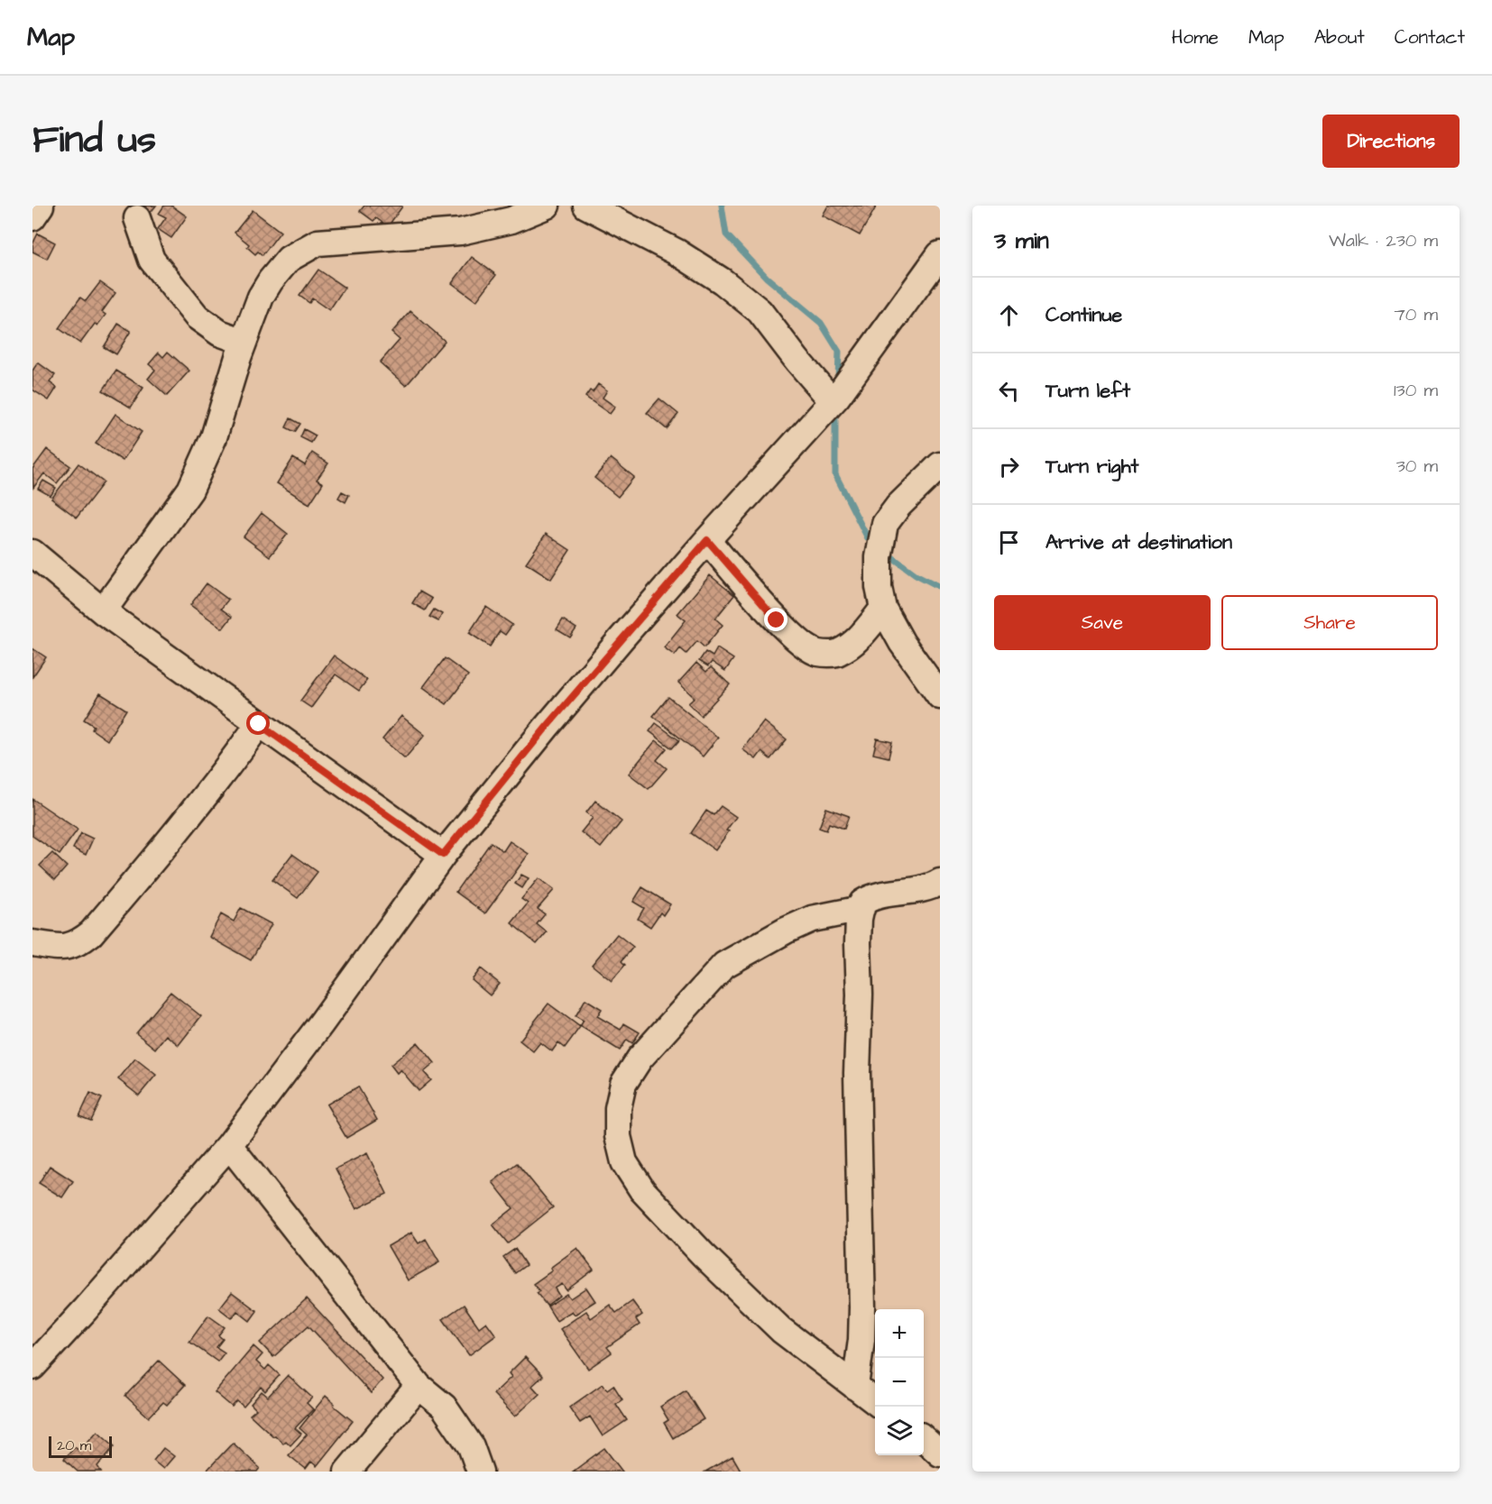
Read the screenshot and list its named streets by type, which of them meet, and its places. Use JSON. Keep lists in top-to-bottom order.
{
  "scale_bar": "20 m",
  "page": {
    "header": "Map",
    "nav": [
      "Home",
      "Map",
      "About",
      "Contact"
    ],
    "title": "Find us",
    "buttons": [
      "Directions",
      ["Save", "Share"]
    ],
    "heading": ["3 min", "Walk · 230 m"],
    "list": [
      ["Continue", "70 m"],
      ["Turn left", "130 m"],
      ["Turn right", "30 m"],
      "Arrive at destination"
    ],
    "map_buttons": ["+", "−"],
    "scale": "20 m"
  }
}
